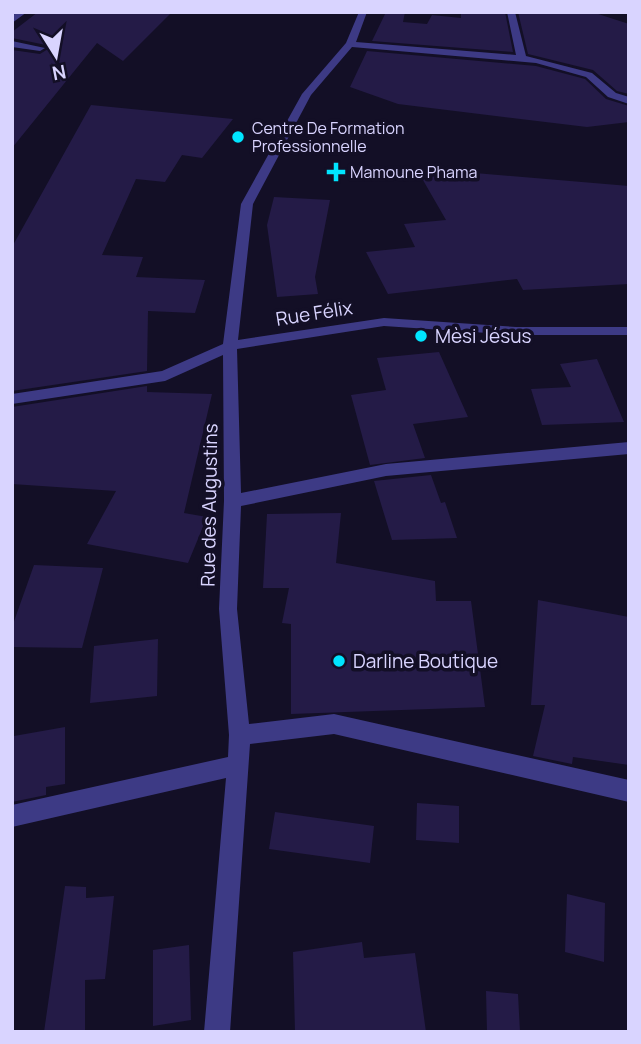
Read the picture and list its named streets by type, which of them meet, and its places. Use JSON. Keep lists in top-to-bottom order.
{
  "streets": {
    "street": ["Rue Félix", "Rue des Augustins"]
  },
  "crossings": [
    ["Rue Félix", "Rue des Augustins"]
  ],
  "places": {
    "other": ["Centre De Formation Professionnelle", "Mèsi Jésus", "Darline Boutique"],
    "health": ["Mamoune Phama"]
  },
  "north": "bottom"
}
